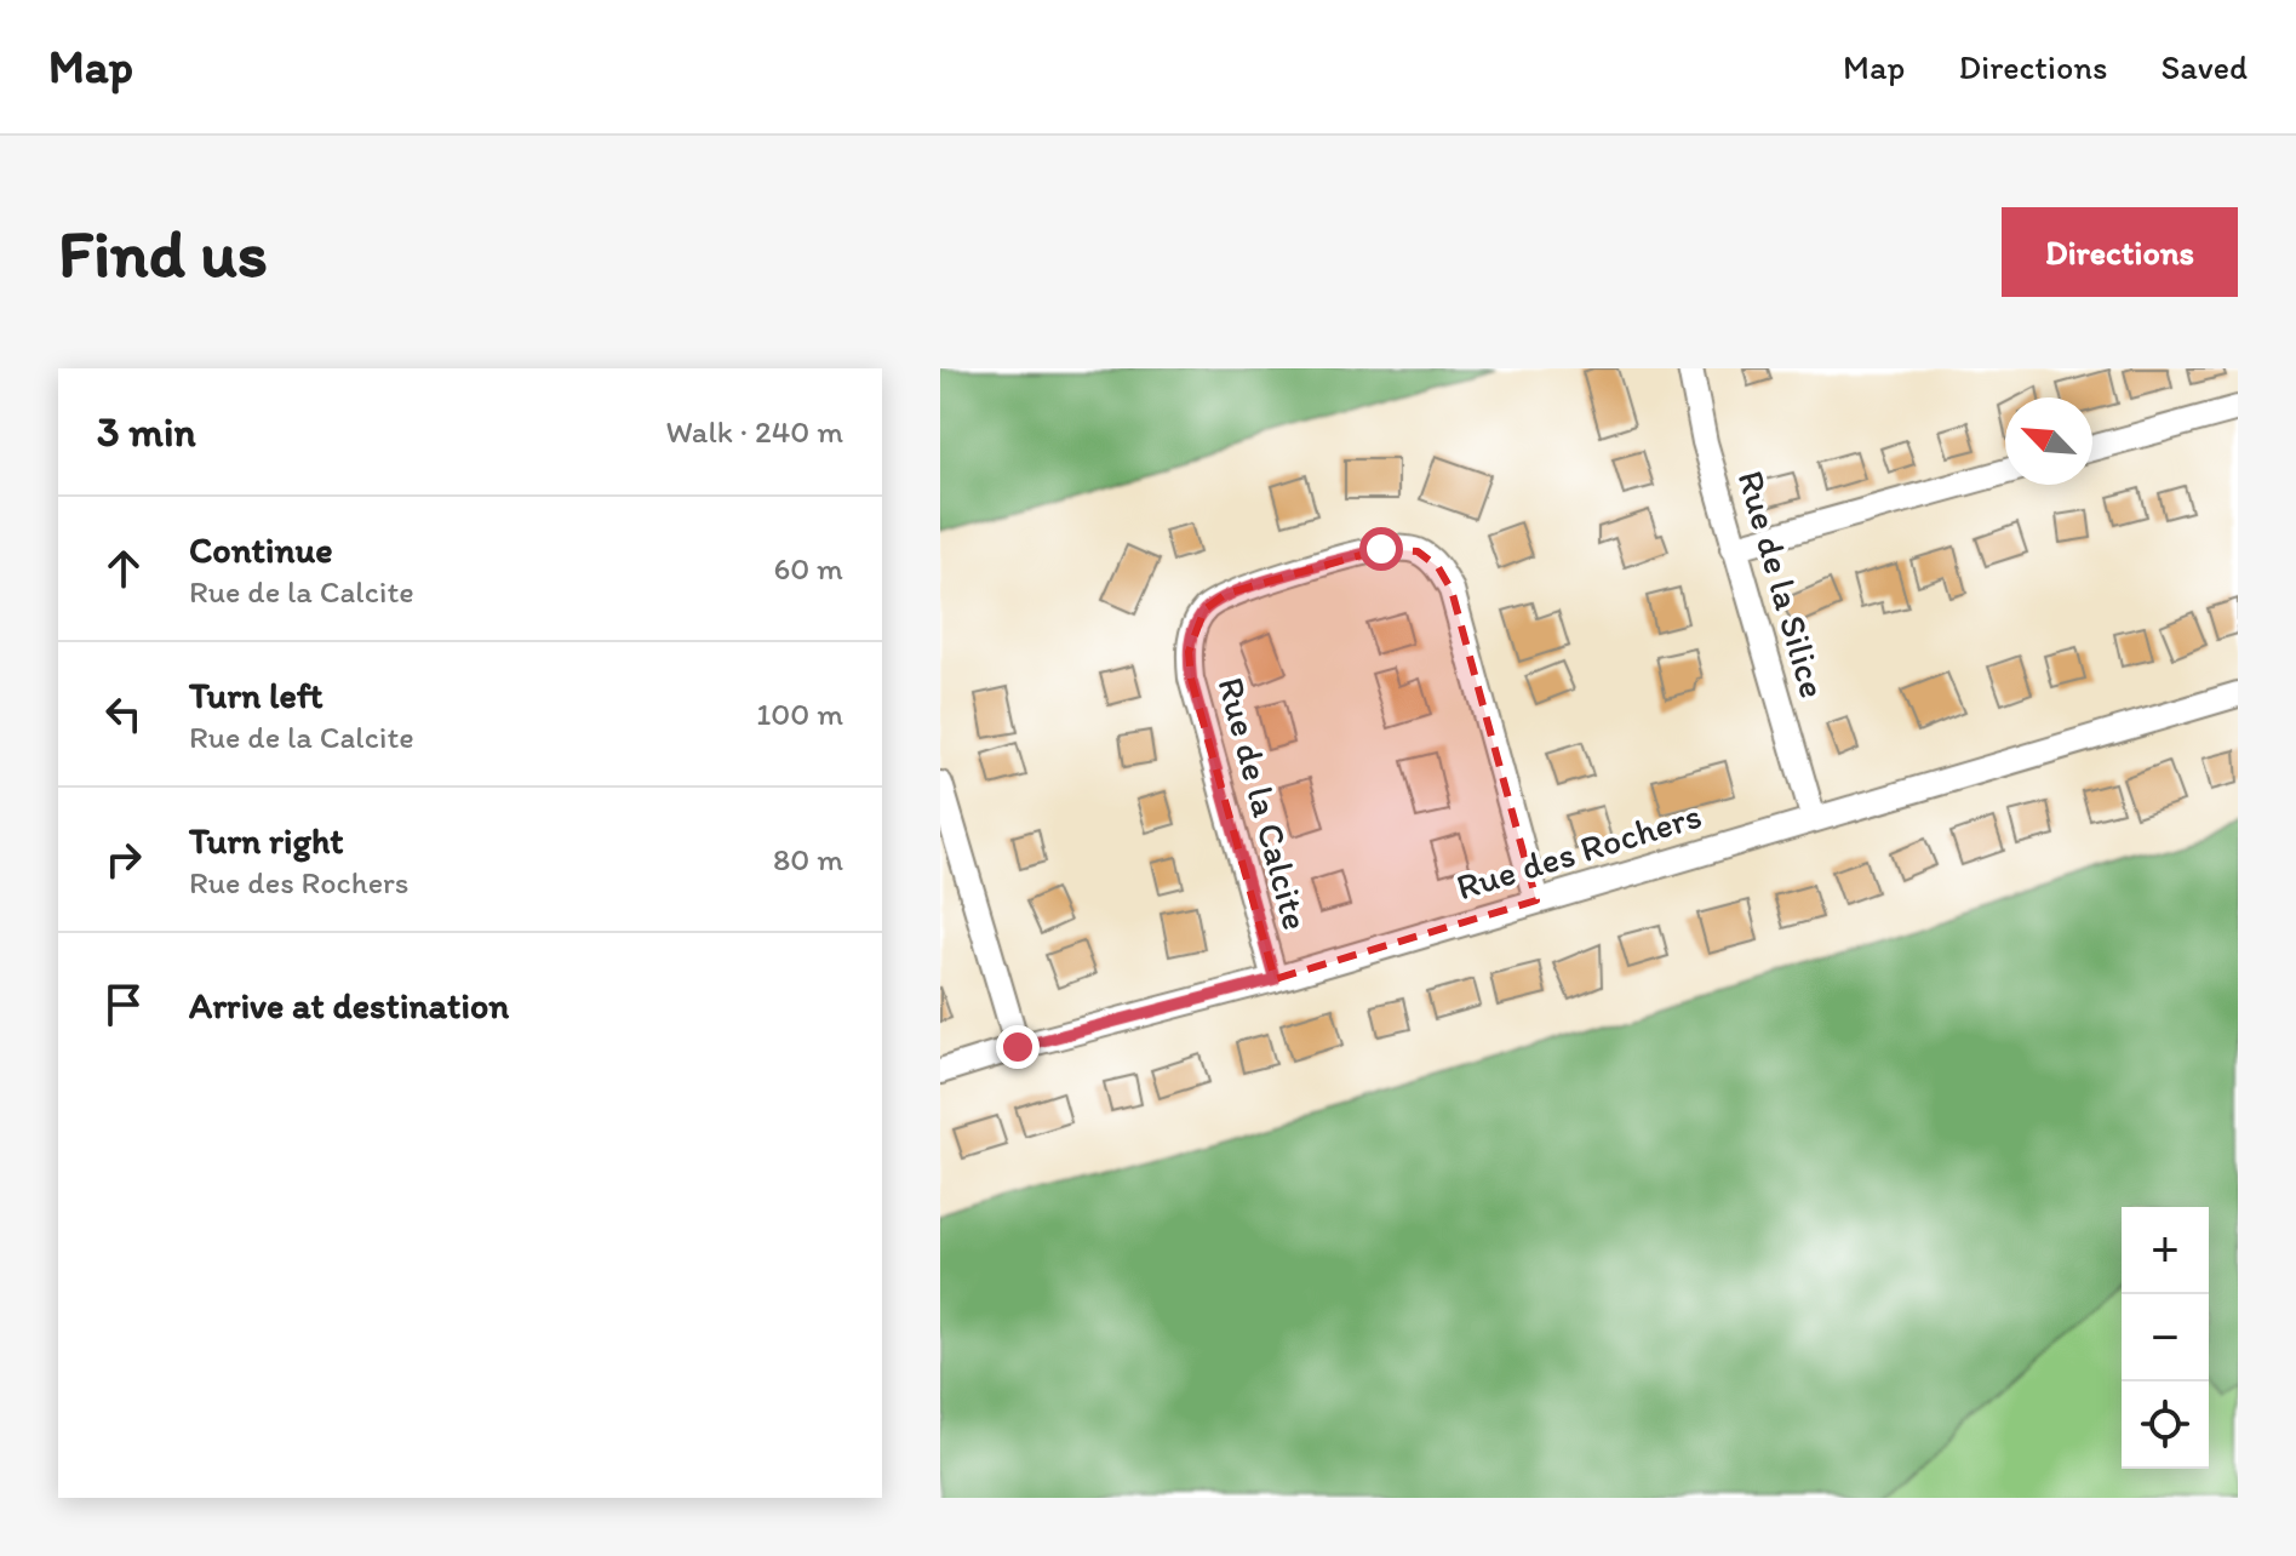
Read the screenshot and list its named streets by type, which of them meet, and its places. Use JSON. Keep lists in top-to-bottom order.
{
  "streets": {
    "street": ["Rue de la Silice", "Rue de la Calcite", "Rue des Rochers"]
  },
  "crossings": [
    ["Rue de la Silice", "Rue des Rochers"],
    ["Rue de la Calcite", "Rue des Rochers"]
  ],
  "north": "top left",
  "page": {
    "header": "Map",
    "nav": ["Map", "Directions", "Saved"],
    "buttons": "Directions",
    "title": "Find us",
    "heading": ["3 min", "Walk · 240 m"],
    "list": [
      ["Continue", "Rue de la Calcite", "60 m"],
      ["Turn left", "Rue de la Calcite", "100 m"],
      ["Turn right", "Rue des Rochers", "80 m"],
      "Arrive at destination"
    ],
    "map_buttons": ["+", "−"]
  }
}
